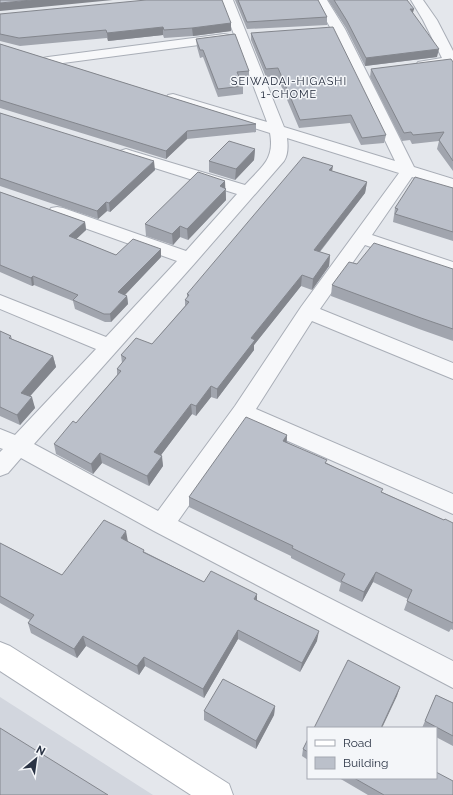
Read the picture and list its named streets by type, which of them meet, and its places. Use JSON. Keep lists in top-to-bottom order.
{
  "districts": ["SEIWADAI-HIGASHI 1-CHOME"],
  "legend": ["Road", "Building"],
  "north": "top right"
}
